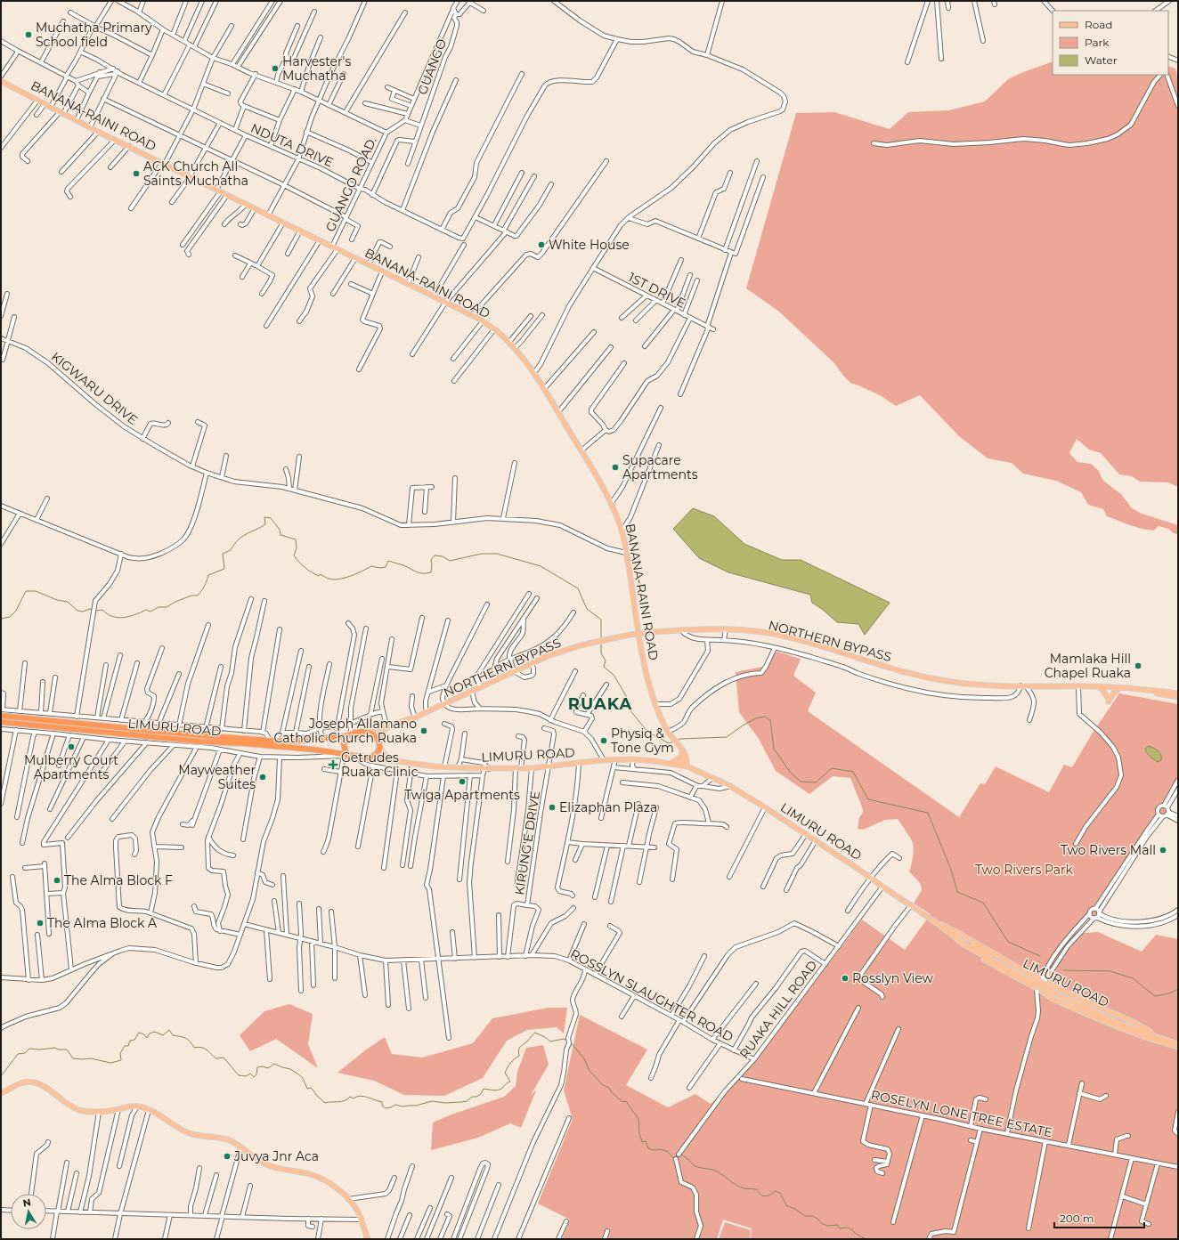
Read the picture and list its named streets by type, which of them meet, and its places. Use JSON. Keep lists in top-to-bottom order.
{
  "streets": {
    "highway": ["NORTHERN BYPASS", "LIMURU ROAD"],
    "main road": ["BANANA-RAINI ROAD"],
    "street": [
      "GUANGO",
      "NDUTA DRIVE",
      "GUANGO ROAD.",
      "1ST DRIVE",
      "KIGWARU DRIVE",
      "KIRUNG'E DRIVE",
      "ROSSLYN SLAUGHTER ROAD",
      "RUAKA HILL ROAD",
      "ROSELYN LONE TREE ESTATE"
    ]
  },
  "crossings": [
    ["BANANA-RAINI ROAD", "GUANGO ROAD."],
    ["BANANA-RAINI ROAD", "KIGWARU DRIVE"],
    ["NDUTA DRIVE", "GUANGO ROAD."],
    ["NORTHERN BYPASS", "LIMURU ROAD"],
    ["LIMURU ROAD", "KIRUNG'E DRIVE"],
    ["LIMURU ROAD", "RUAKA HILL ROAD"],
    ["KIRUNG'E DRIVE", "ROSSLYN SLAUGHTER ROAD"],
    ["ROSSLYN SLAUGHTER ROAD", "RUAKA HILL ROAD"]
  ],
  "districts": ["RUAKA"],
  "parks": ["Two Rivers Park"],
  "places": {
    "other": [
      "Muchatha Primary School field",
      "Harvester's Muchatha",
      "ACK Church All Saints Muchatha",
      "White House",
      "Supacare Apartments",
      "Mamlaka Hill Chapel Ruaka",
      "Joseph Allamano Catholic Church Ruaka",
      "Physiq & Tone Gym",
      "Mulberry Court Apartments",
      "Mayweather Suites",
      "Twiga Apartments",
      "Elizaphan Plaza",
      "Two Rivers Mall",
      "The Alma Block F",
      "The Alma Block A",
      "Rosslyn View",
      "Juvya Jnr Aca"
    ],
    "health": ["Getrudes Ruaka Clinic"]
  },
  "legend": ["Road", "Park", "Water"],
  "scale_bar": "200 m",
  "north": "top"
}
